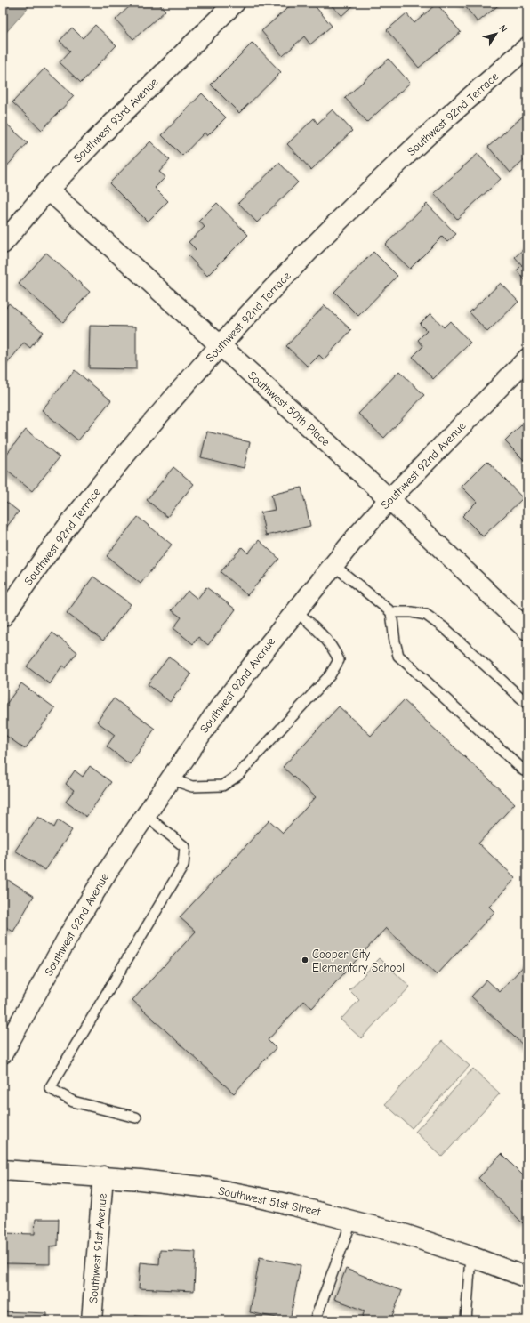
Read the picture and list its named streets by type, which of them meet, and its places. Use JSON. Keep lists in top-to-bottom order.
{
  "streets": {
    "street": [
      "Southwest 92nd Terrace",
      "Southwest 93rd Avenue",
      "Southwest 50th Place",
      "Southwest 92nd Avenue",
      "Southwest 51st Street",
      "Southwest 91st Avenue"
    ]
  },
  "crossings": [
    ["Southwest 92nd Terrace", "Southwest 50th Place"],
    ["Southwest 93rd Avenue", "Southwest 50th Place"],
    ["Southwest 50th Place", "Southwest 92nd Avenue"],
    ["Southwest 51st Street", "Southwest 91st Avenue"]
  ],
  "places": ["Cooper City Elementary School"],
  "north": "top right"
}
